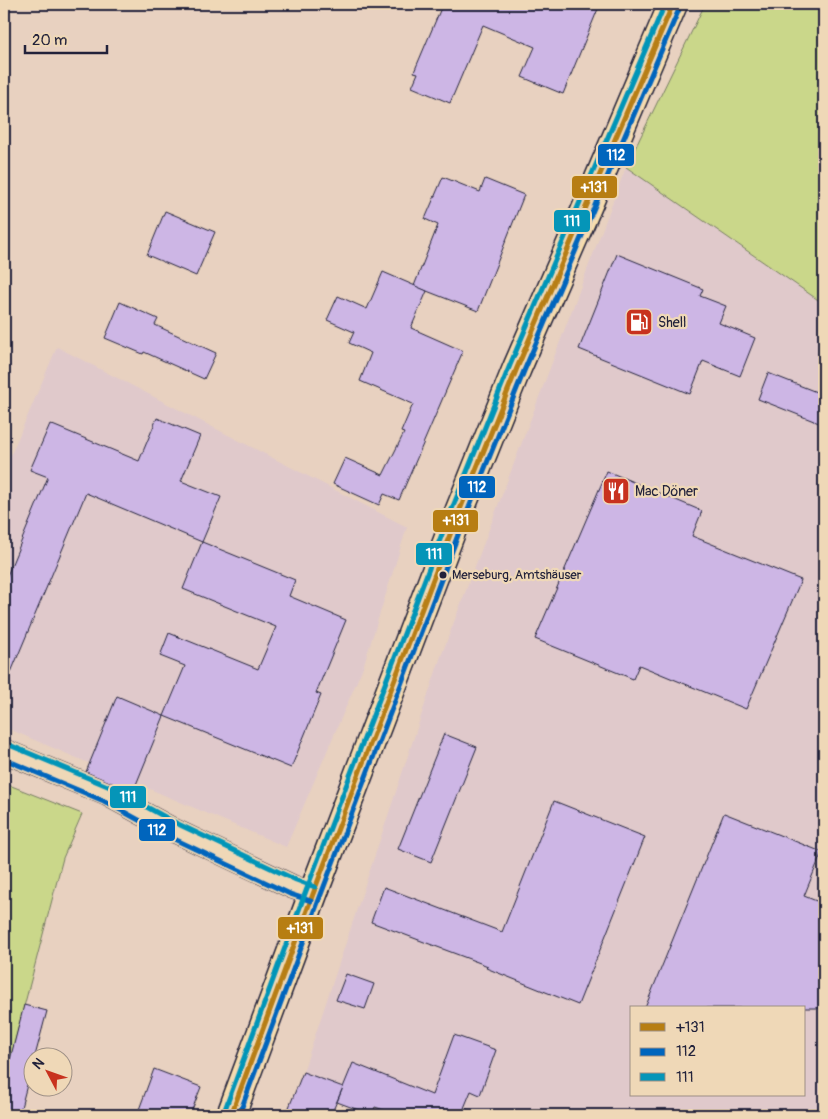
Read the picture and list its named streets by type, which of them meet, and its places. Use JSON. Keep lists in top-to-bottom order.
{
  "places": {
    "fuel station": ["Shell"],
    "restaurant": ["Mac Döner"],
    "other": ["Merseburg, Amtshäuser"]
  },
  "lines": ["transit line +131", "transit line 111", "transit line 112"],
  "legend": ["+131", "112", "111"],
  "scale_bar": "20 m",
  "north": "top left"
}
